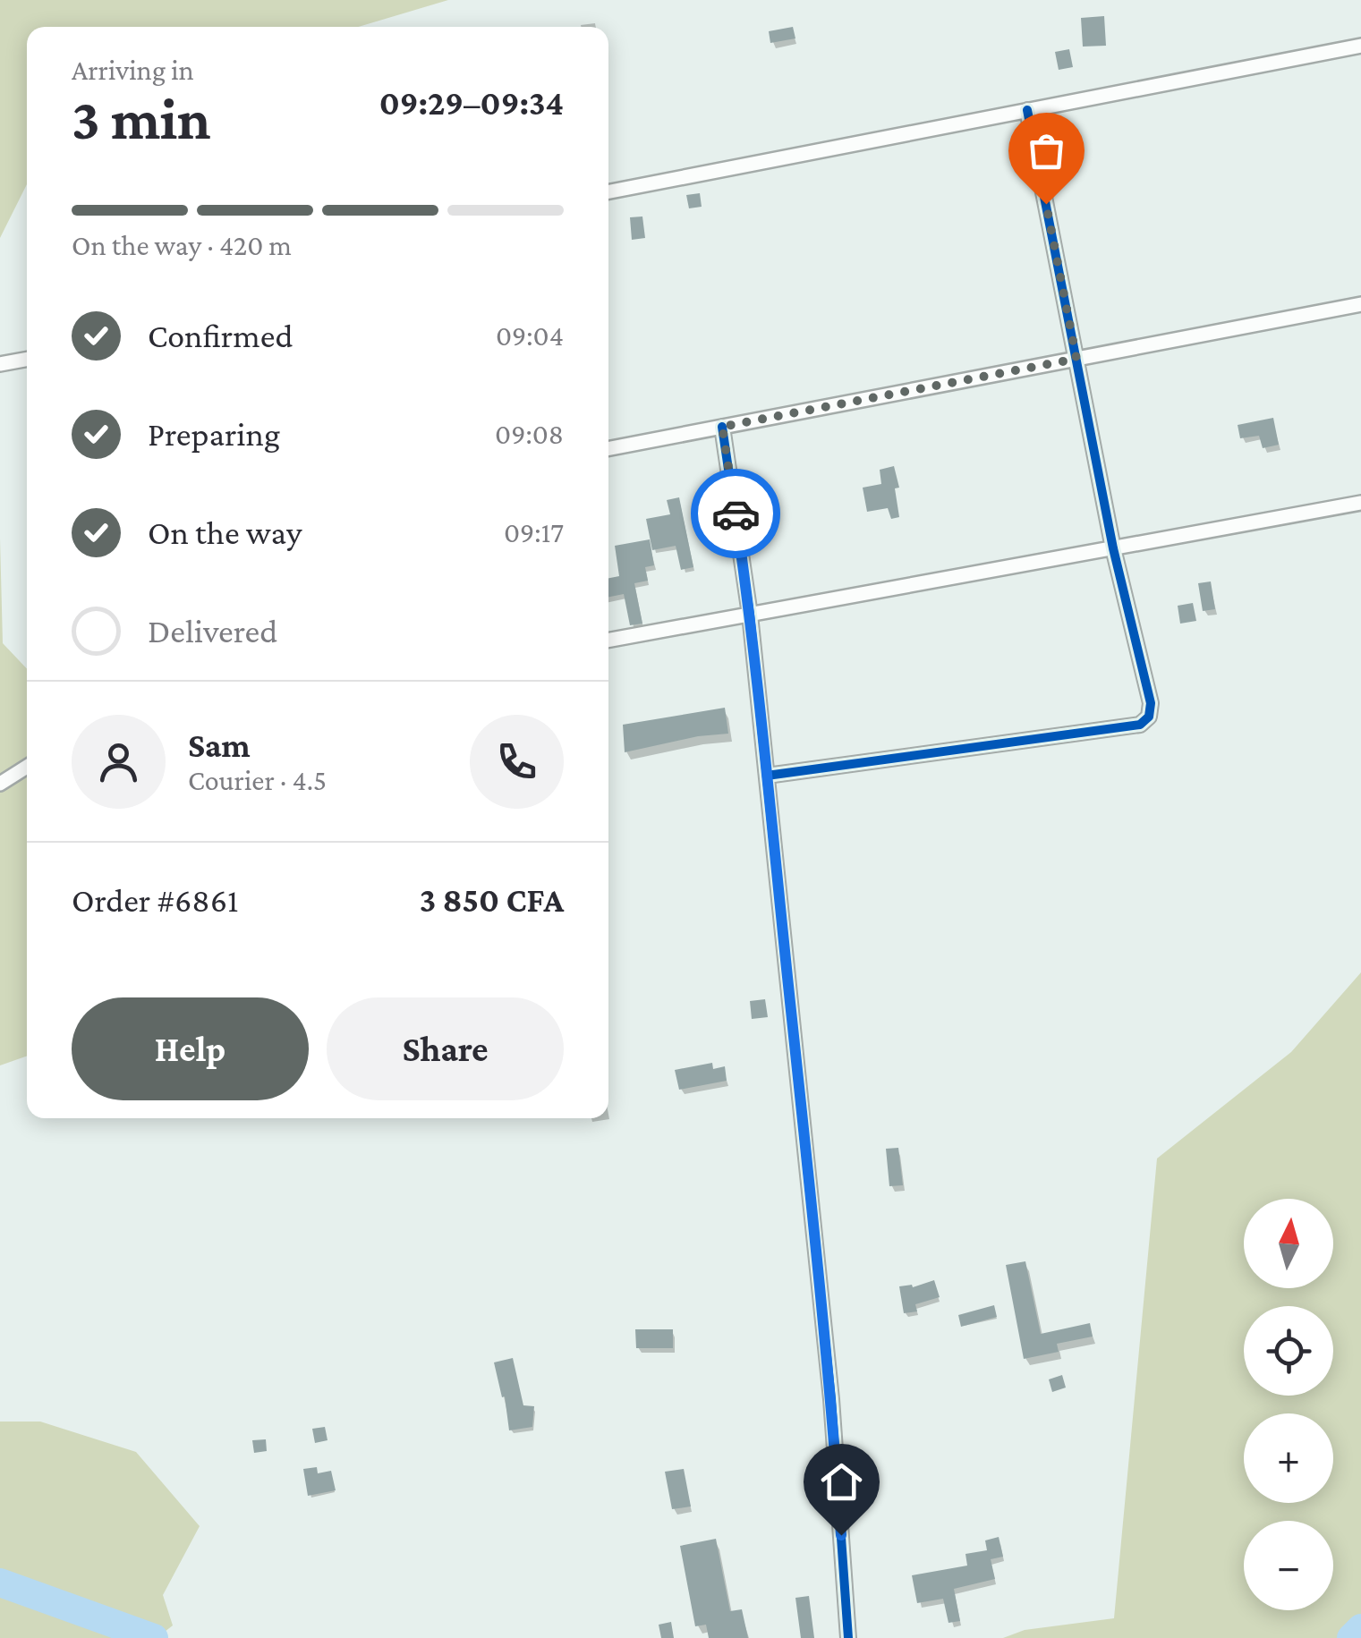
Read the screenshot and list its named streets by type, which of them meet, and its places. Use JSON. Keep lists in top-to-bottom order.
{
  "north": "top",
  "page": {
    "heading": ["3 min", "Arriving in", "09:29–09:34"],
    "panel": [
      "Sam",
      "Courier · 4.5",
      "Order #6861",
      "3 850 CFA"
    ],
    "bar": "On the way · 420 m",
    "list": [
      ["Confirmed", "09:04"],
      ["Preparing", "09:08"],
      ["On the way", "09:17"],
      "Delivered"
    ],
    "buttons": ["Help", "Share"],
    "map_buttons": ["+", "−"]
  }
}
